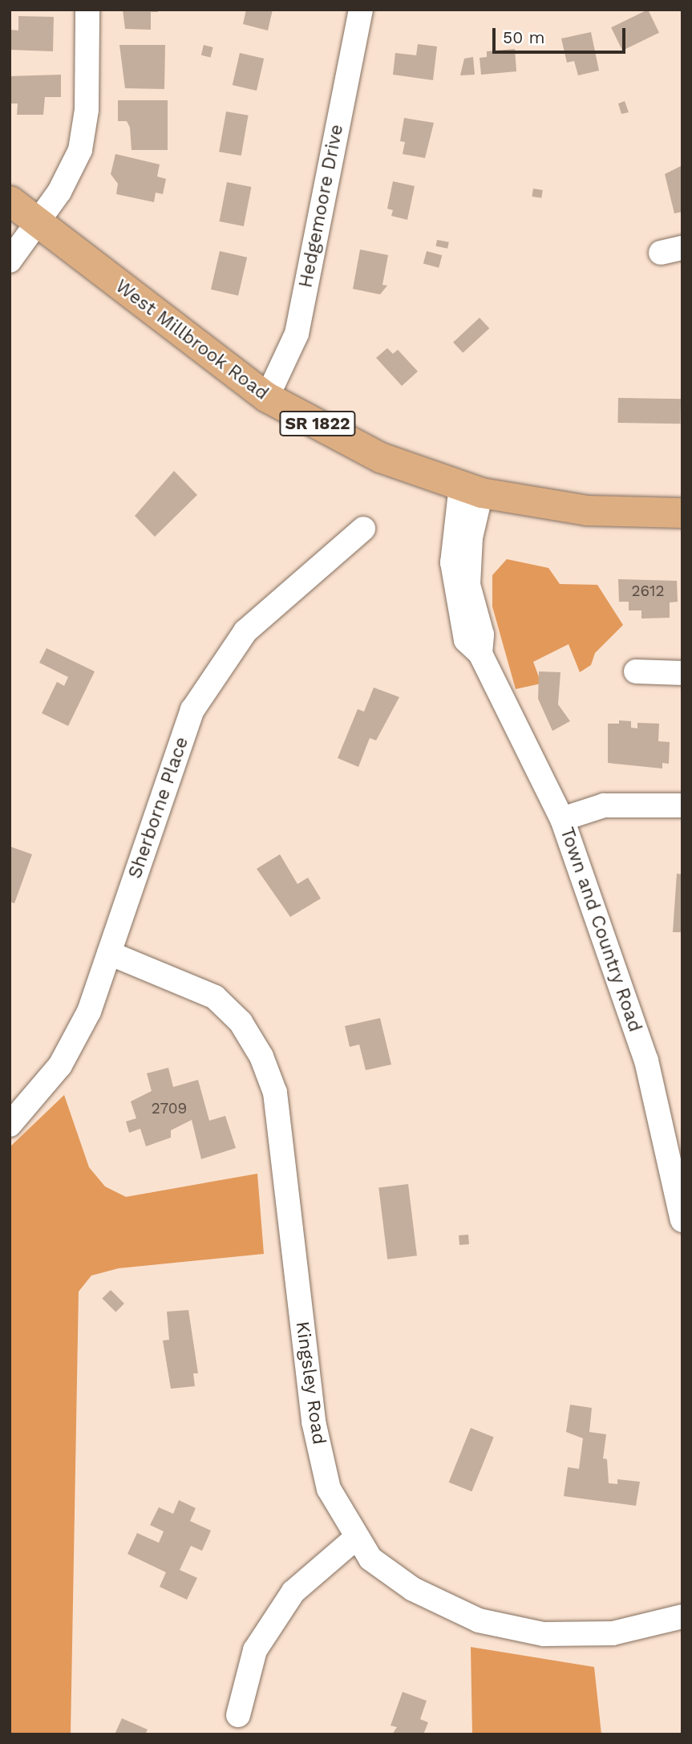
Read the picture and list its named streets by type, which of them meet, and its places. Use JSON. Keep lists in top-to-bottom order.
{
  "streets": {
    "main road": ["West Millbrook Road", "SR 1822"],
    "street": [
      "Hedgemoore Drive",
      "Sherborne Place",
      "Town and Country Road",
      "Kingsley Road"
    ]
  },
  "crossings": [
    ["Hedgemoore Drive", "West Millbrook Road"],
    ["West Millbrook Road", "Town and Country Road"],
    ["Sherborne Place", "Kingsley Road"]
  ],
  "house_numbers": ["2612", "2709"],
  "scale_bar": "50 m"
}
